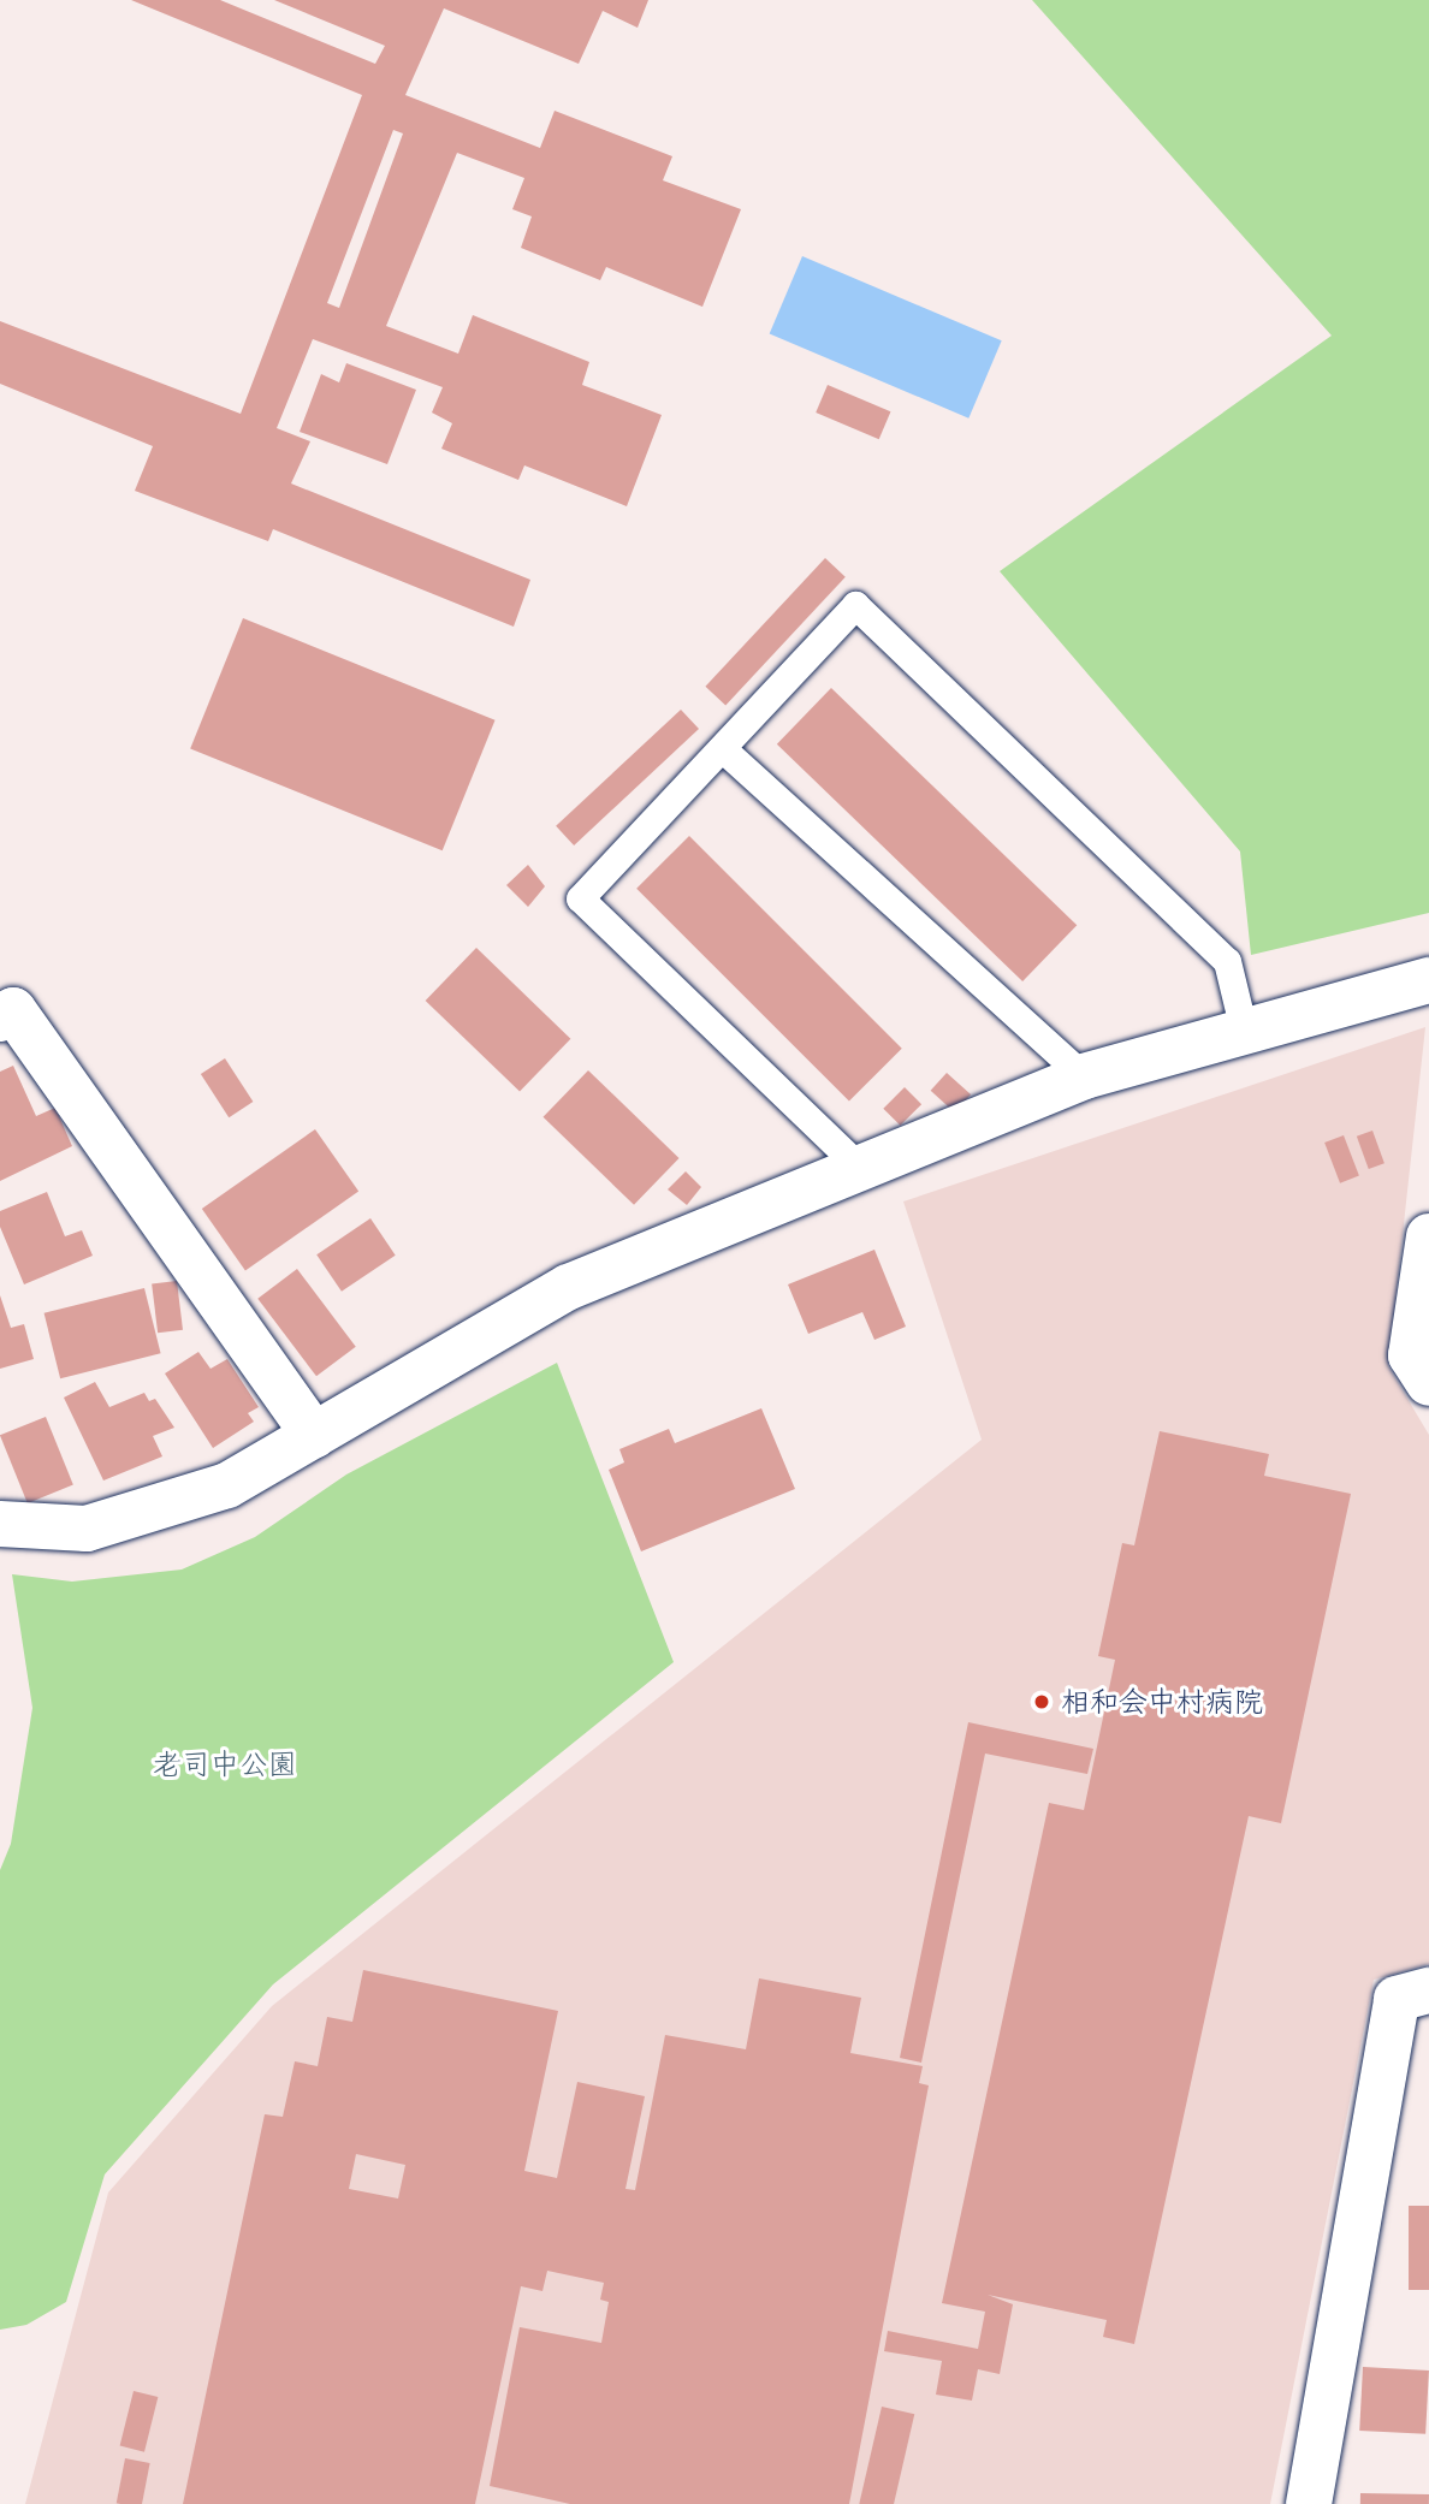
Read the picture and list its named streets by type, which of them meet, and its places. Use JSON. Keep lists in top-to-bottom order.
{
  "parks": ["老司中公園"],
  "places": ["相和会中村病院"]
}
